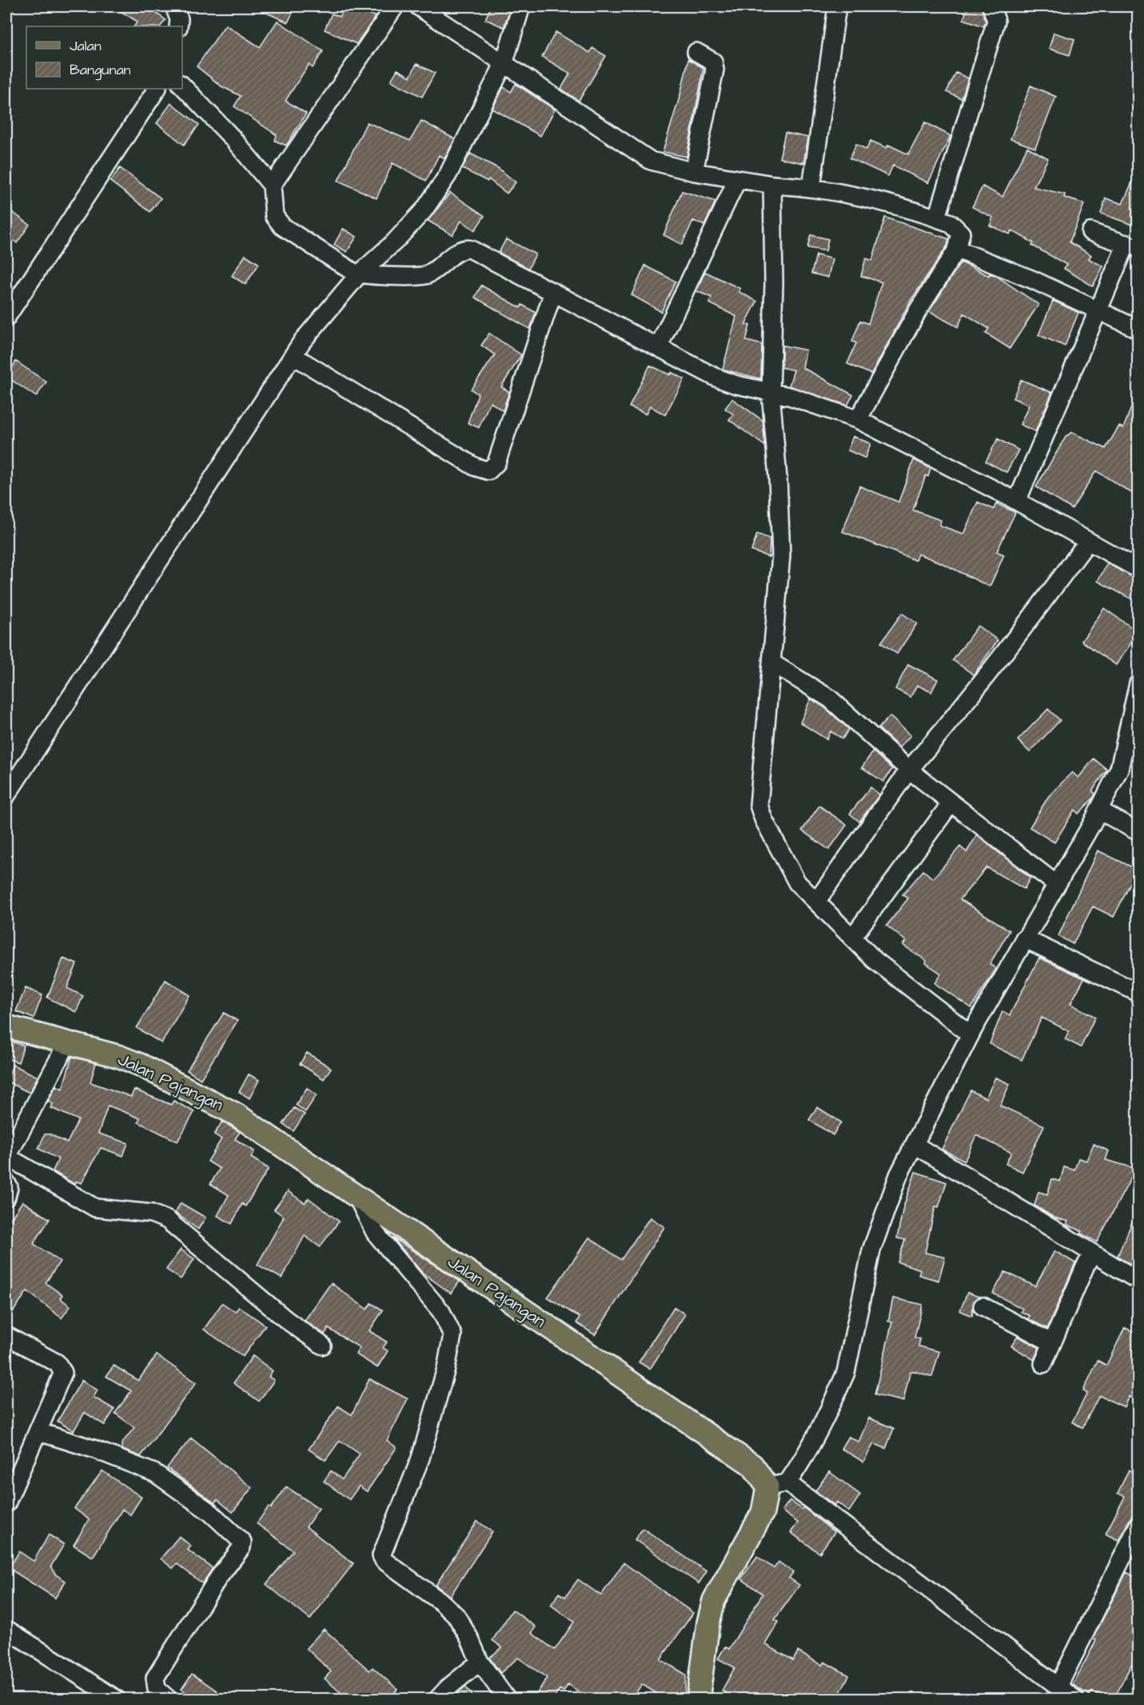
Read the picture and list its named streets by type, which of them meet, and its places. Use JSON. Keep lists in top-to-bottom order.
{
  "streets": {
    "main road": ["Jalan Pajangan"]
  },
  "legend": ["Jalan", "Bangunan"]
}
